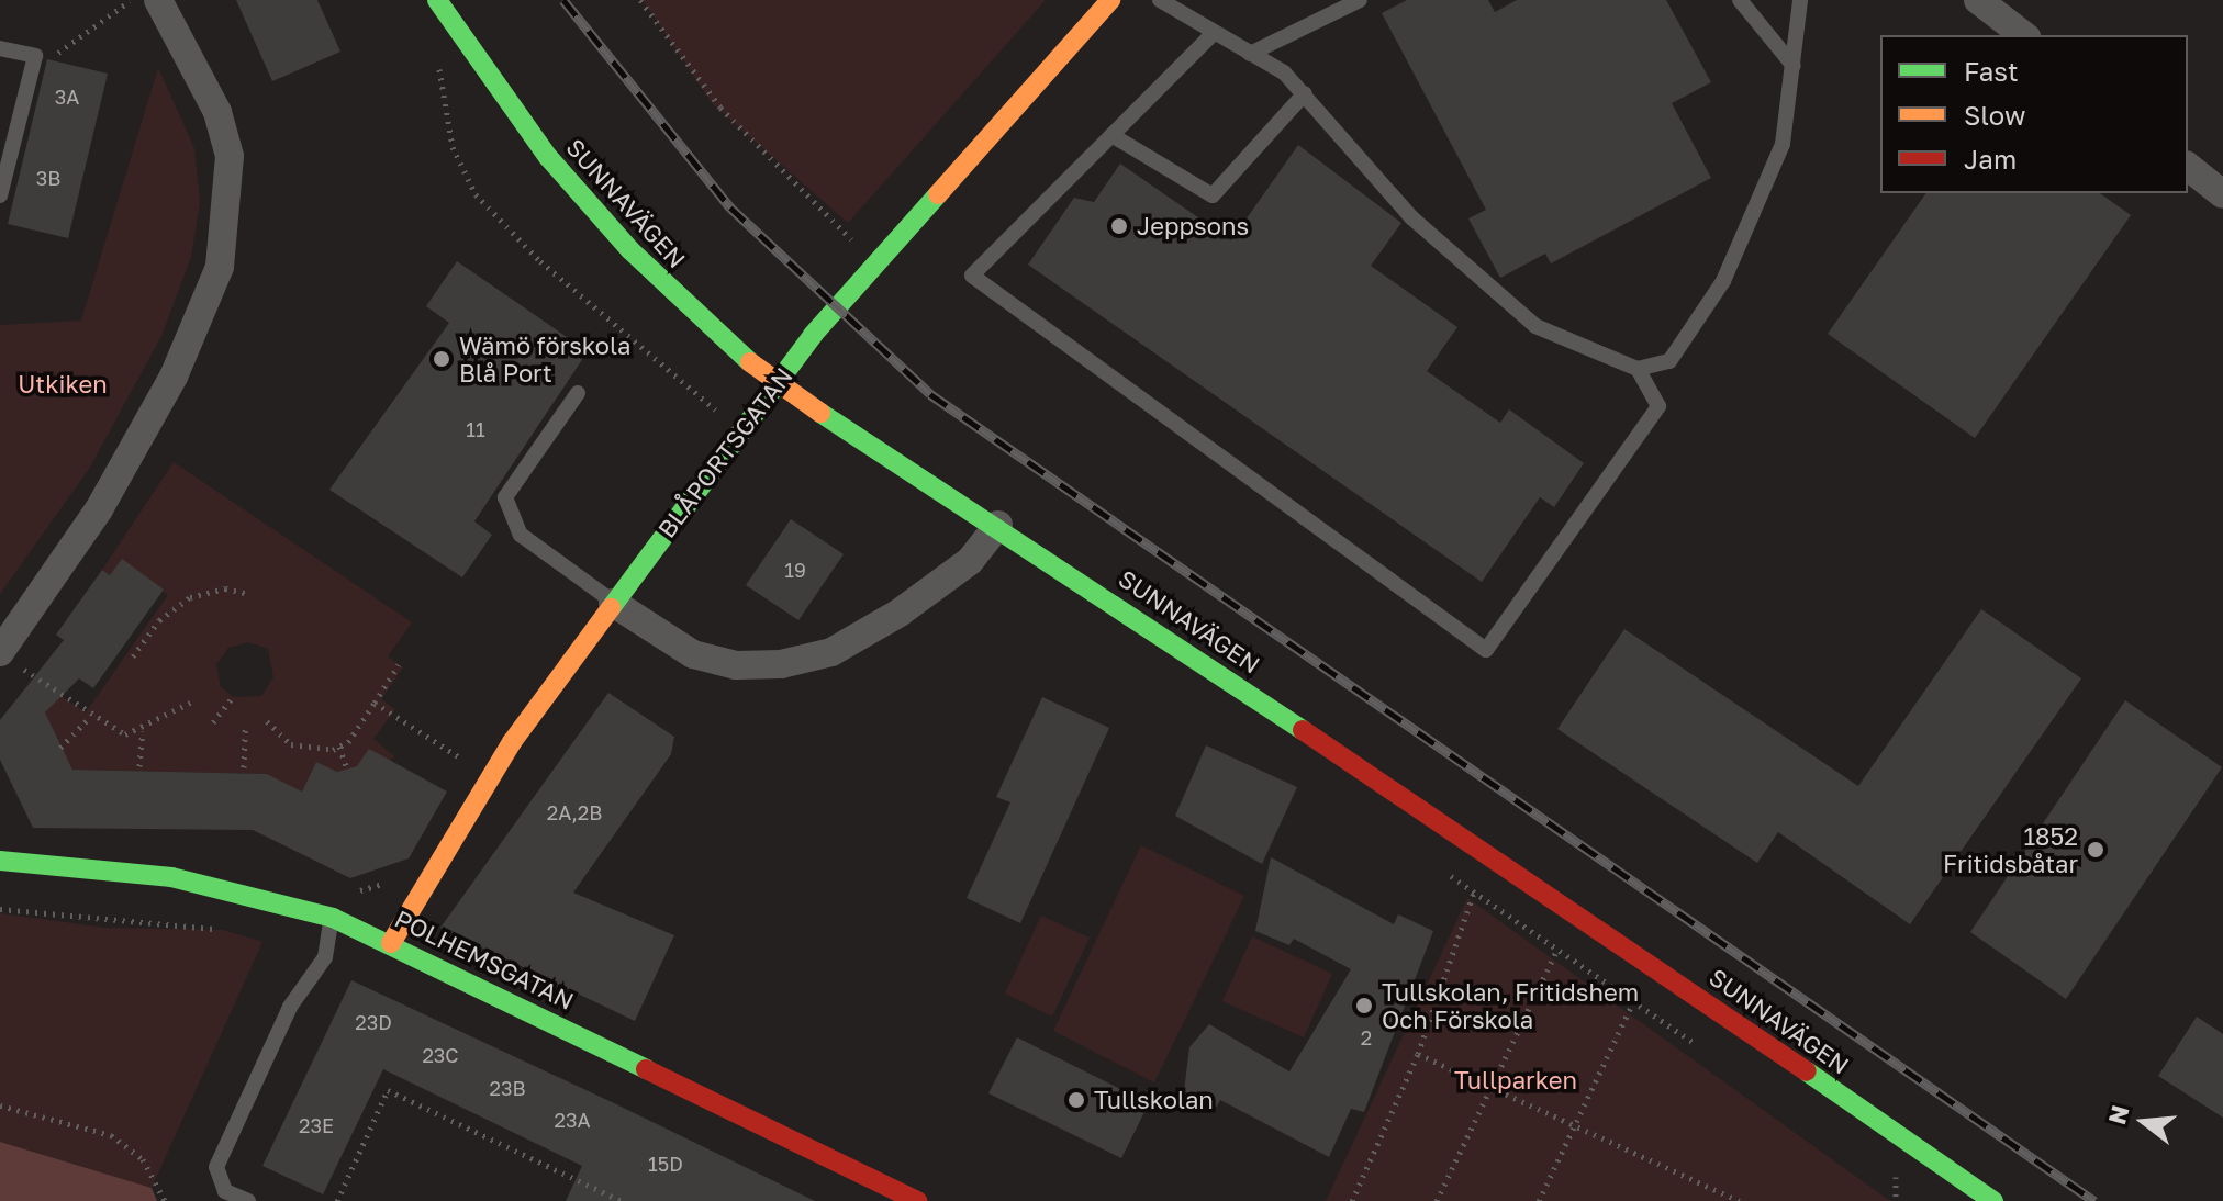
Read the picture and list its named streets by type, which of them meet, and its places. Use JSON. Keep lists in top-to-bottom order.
{
  "streets": {
    "street": ["SUNNAVÄGEN", "BLÅPORTSGATAN", "POLHEMSGATAN"]
  },
  "crossings": [
    ["BLÅPORTSGATAN", "POLHEMSGATAN"]
  ],
  "parks": ["Utkiken", "Tullparken"],
  "places": [
    "Jeppsons",
    "Wämö förskola Blå Port",
    "1852 Fritidsbåtar",
    "Tullskolan, Fritidshem Och Förskola",
    "Tullskolan"
  ],
  "house_numbers": [
    "3A",
    "3B",
    "11",
    "19",
    "2A,2B",
    "23D",
    "2",
    "23C",
    "23B",
    "23A",
    "23E",
    "15D"
  ],
  "legend": ["Fast", "Slow", "Jam"],
  "north": "left"
}
